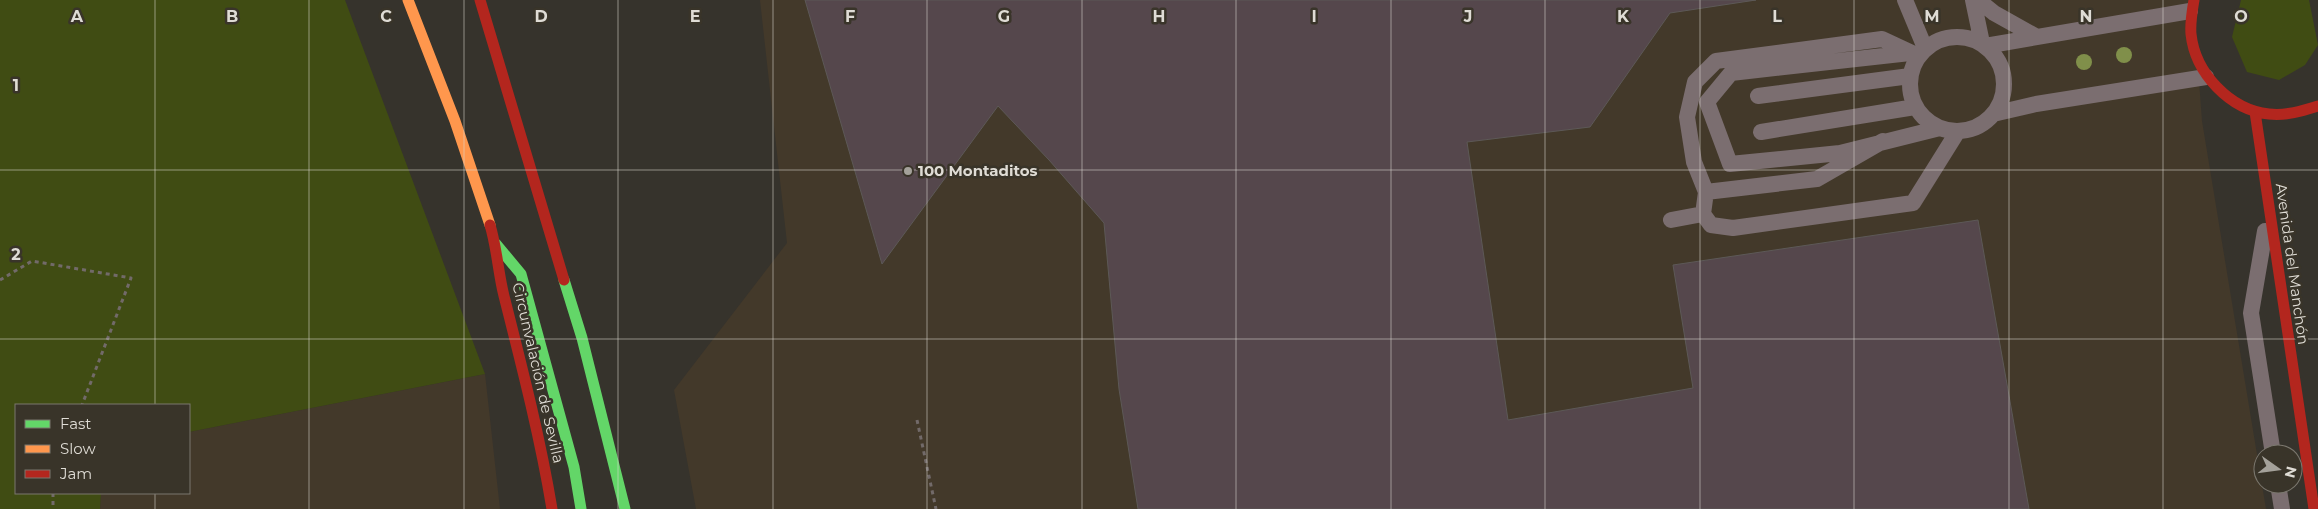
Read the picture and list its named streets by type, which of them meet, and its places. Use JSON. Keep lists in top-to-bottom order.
{
  "streets": {
    "main road": ["Avenida del Manchón", "Circunvalación de Sevilla"]
  },
  "places": ["100 Montaditos"],
  "legend": ["Fast", "Slow", "Jam"],
  "north": "right",
  "grid": {
    "columns": [
      "A",
      "B",
      "C",
      "D",
      "E",
      "F",
      "G",
      "H",
      "I",
      "J",
      "K",
      "L",
      "M",
      "N",
      "O"
    ],
    "rows": ["1", "2"]
  }
}
